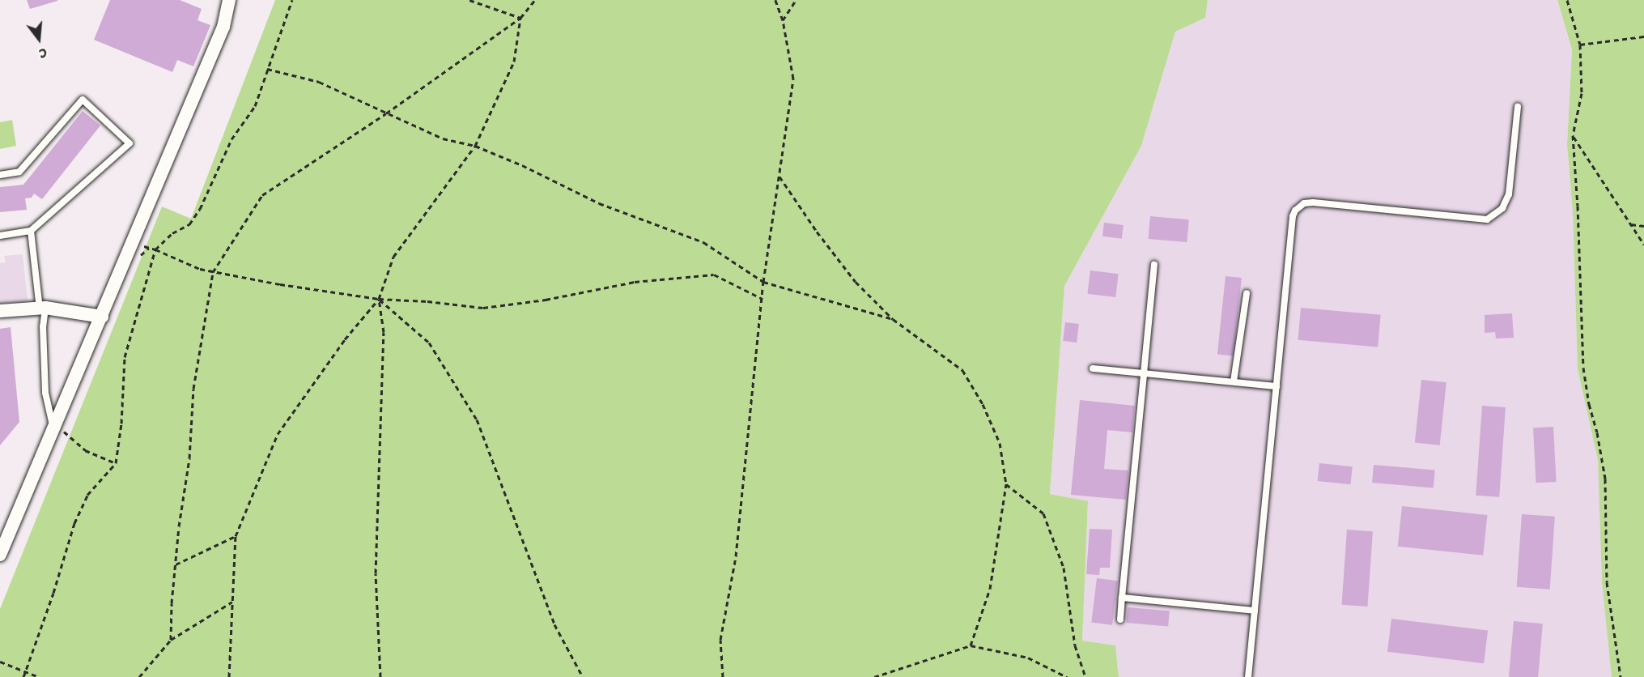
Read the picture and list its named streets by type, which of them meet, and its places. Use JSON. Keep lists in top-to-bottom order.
{
  "north": "bottom"
}
